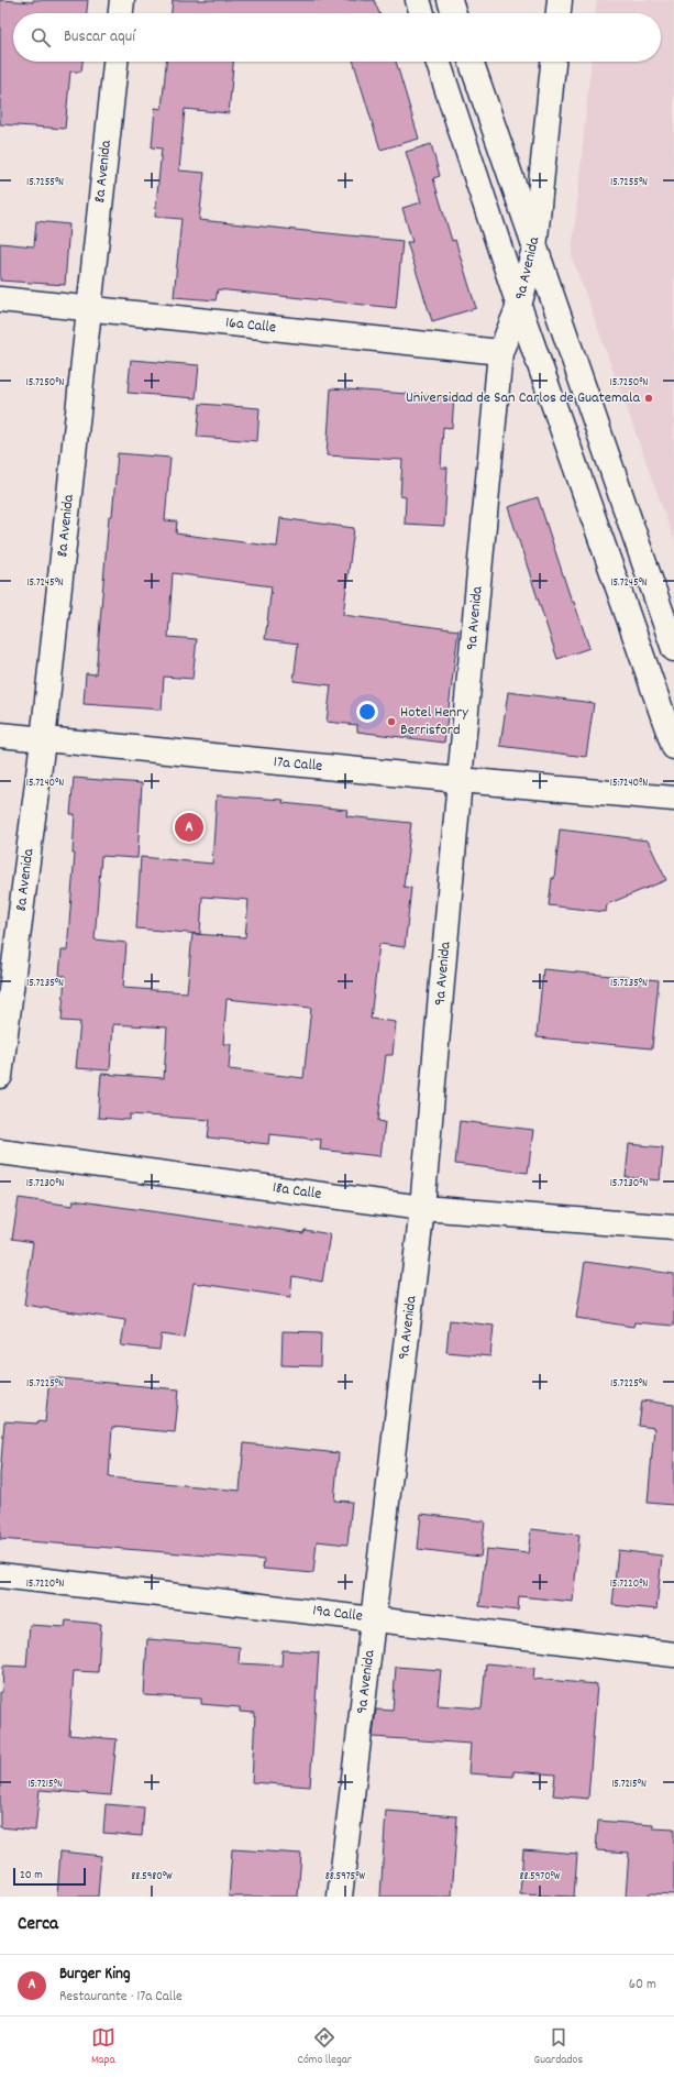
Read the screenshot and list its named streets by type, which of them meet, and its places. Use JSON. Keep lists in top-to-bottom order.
{
  "streets": {
    "street": [
      "8a Avenida",
      "9a Avenida",
      "16a Calle",
      "17a Calle",
      "18a Calle",
      "19a Calle"
    ]
  },
  "crossings": [
    ["8a Avenida", "16a Calle"],
    ["8a Avenida", "17a Calle"],
    ["9a Avenida", "16a Calle"],
    ["9a Avenida", "17a Calle"],
    ["9a Avenida", "18a Calle"],
    ["9a Avenida", "19a Calle"]
  ],
  "places": ["Universidad de San Carlos de Guatemala", "Hotel Henry Berrisford"],
  "scale_bar": "20 m",
  "page": {
    "search": "Buscar aquí",
    "pins": "A",
    "scale": "20 m",
    "heading": "Cerca",
    "list": [
      {
        "mark": "A",
        "name": "Burger King",
        "note": "Restaurante · 17a Calle",
        "value": "60 m"
      }
    ],
    "nav": ["Mapa", "Cómo llegar", "Guardados"]
  },
  "coordinates": [
    "15.7255°N",
    "15.7250°N",
    "15.7245°N",
    "15.7240°N",
    "15.7235°N",
    "15.7230°N",
    "15.7225°N",
    "15.7220°N",
    "15.7215°N",
    "88.5980°W",
    "88.5975°W",
    "88.5970°W"
  ]
}
